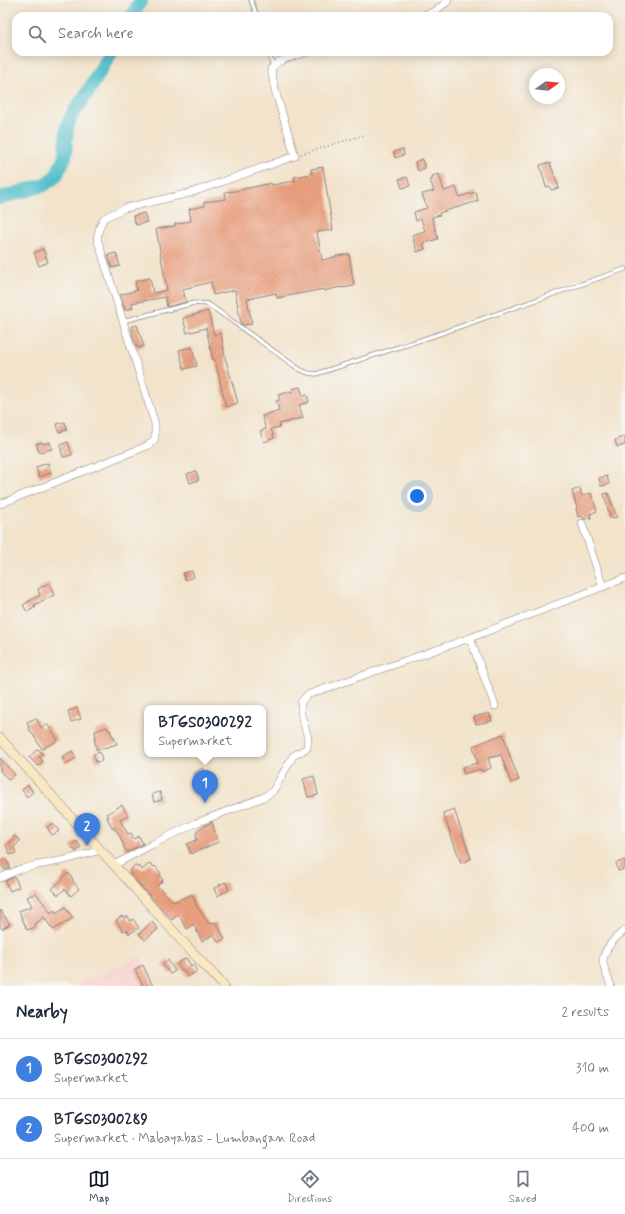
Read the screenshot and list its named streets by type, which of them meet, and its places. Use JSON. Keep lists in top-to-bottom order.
{
  "north": "right",
  "page": {
    "search": "Search here",
    "popup": ["BTGS0300292", "Supermarket"],
    "pins": ["1", "2"],
    "heading": ["Nearby", "2 results"],
    "list": [
      {
        "mark": "1",
        "name": "BTGS0300292",
        "note": "Supermarket",
        "value": "310 m"
      },
      {
        "mark": "2",
        "name": "BTGS0300289",
        "note": "Supermarket · Mabayabas - Lumbangan Road",
        "value": "400 m"
      }
    ],
    "nav": ["Map", "Directions", "Saved"]
  }
}
